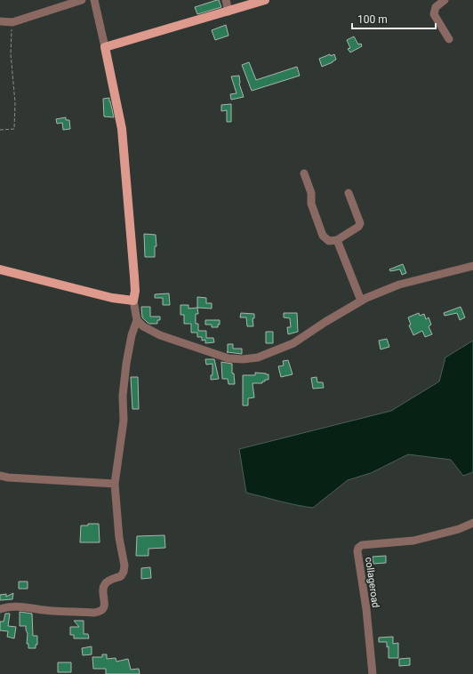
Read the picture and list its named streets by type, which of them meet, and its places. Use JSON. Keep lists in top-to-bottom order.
{
  "streets": {
    "street": ["collageroad"]
  },
  "scale_bar": "100 m"
}
